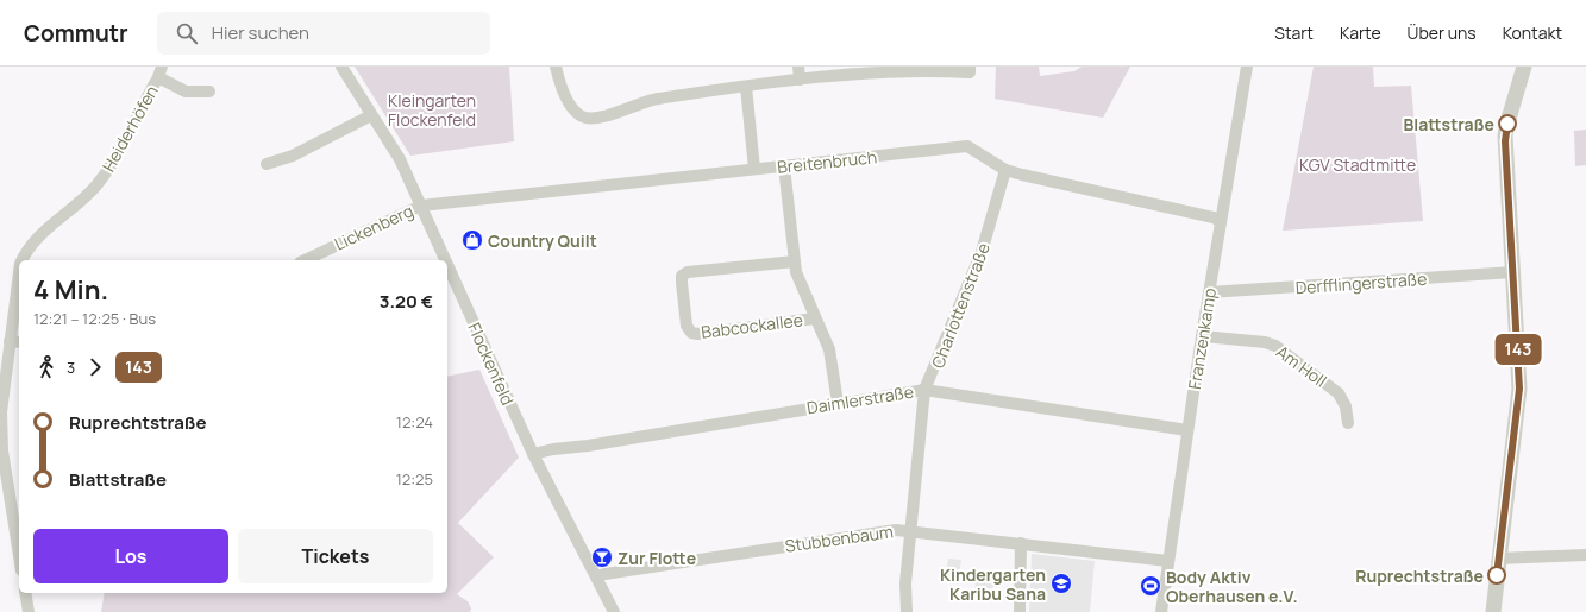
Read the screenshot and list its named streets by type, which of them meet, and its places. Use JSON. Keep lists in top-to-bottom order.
{
  "streets": {
    "street": [
      "Heiderhöfen",
      "Breitenbruch",
      "Lickenberg",
      "Derfflingerstraße",
      "Charlottenstraße",
      "Babcockallee",
      "Franzenkamp",
      "Flockenfeld",
      "Am Holl",
      "Daimlerstraße",
      "Stubbenbaum"
    ]
  },
  "crossings": [
    ["Breitenbruch", "Lickenberg"],
    ["Breitenbruch", "Charlottenstraße"],
    ["Breitenbruch", "Babcockallee"],
    ["Breitenbruch", "Franzenkamp"],
    ["Breitenbruch", "Flockenfeld"],
    ["Lickenberg", "Flockenfeld"],
    ["Derfflingerstraße", "Franzenkamp"],
    ["Charlottenstraße", "Daimlerstraße"],
    ["Charlottenstraße", "Stubbenbaum"],
    ["Babcockallee", "Daimlerstraße"],
    ["Franzenkamp", "Am Holl"],
    ["Franzenkamp", "Daimlerstraße"],
    ["Franzenkamp", "Stubbenbaum"],
    ["Flockenfeld", "Daimlerstraße"],
    ["Flockenfeld", "Stubbenbaum"]
  ],
  "parks": ["Kleingarten Flockenfeld", "KGV Stadtmitte"],
  "places": {
    "other": ["Blattstraße", "Ruprechtstraße"],
    "shop": ["Country Quilt"],
    "bar": ["Zur Flotte"],
    "school or university": ["Kindergarten Karibu Sana"],
    "sports": ["Body Aktiv Oberhausen e.V."]
  },
  "lines": ["bus line 143"],
  "page": {
    "header": "Commutr",
    "search": "Hier suchen",
    "nav": [
      "Start",
      "Karte",
      "Über uns",
      "Kontakt"
    ],
    "on_map": "143",
    "heading": ["4 Min.", "12:21 – 12:25 · Bus", "3.20 €"],
    "legs": ["3", "143"],
    "list": [
      {
        "name": "Ruprechtstraße",
        "value": "12:24"
      },
      {
        "name": "Blattstraße",
        "value": "12:25"
      }
    ],
    "buttons": ["Los", "Tickets"]
  }
}
